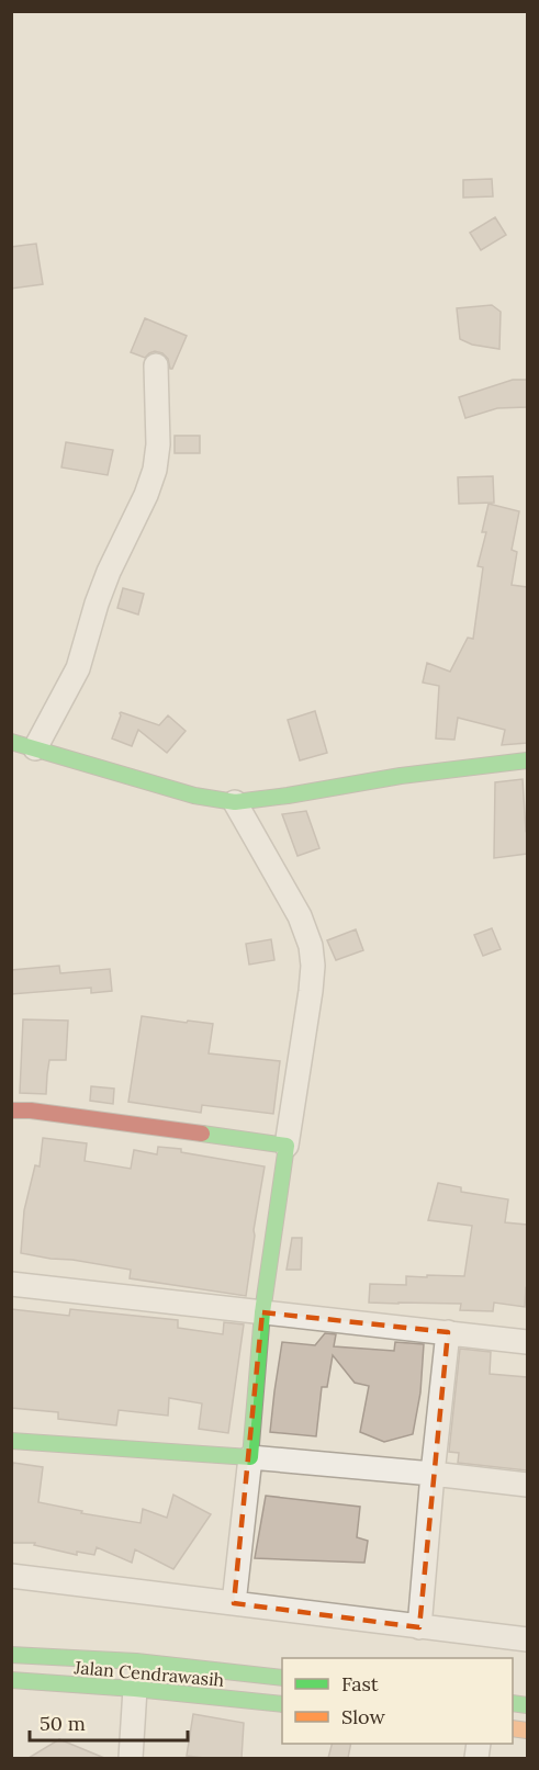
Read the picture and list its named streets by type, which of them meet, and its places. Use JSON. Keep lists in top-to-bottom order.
{
  "streets": {
    "street": ["Jalan Cendrawasih"]
  },
  "legend": ["Fast", "Slow"],
  "scale_bar": "50 m"
}
